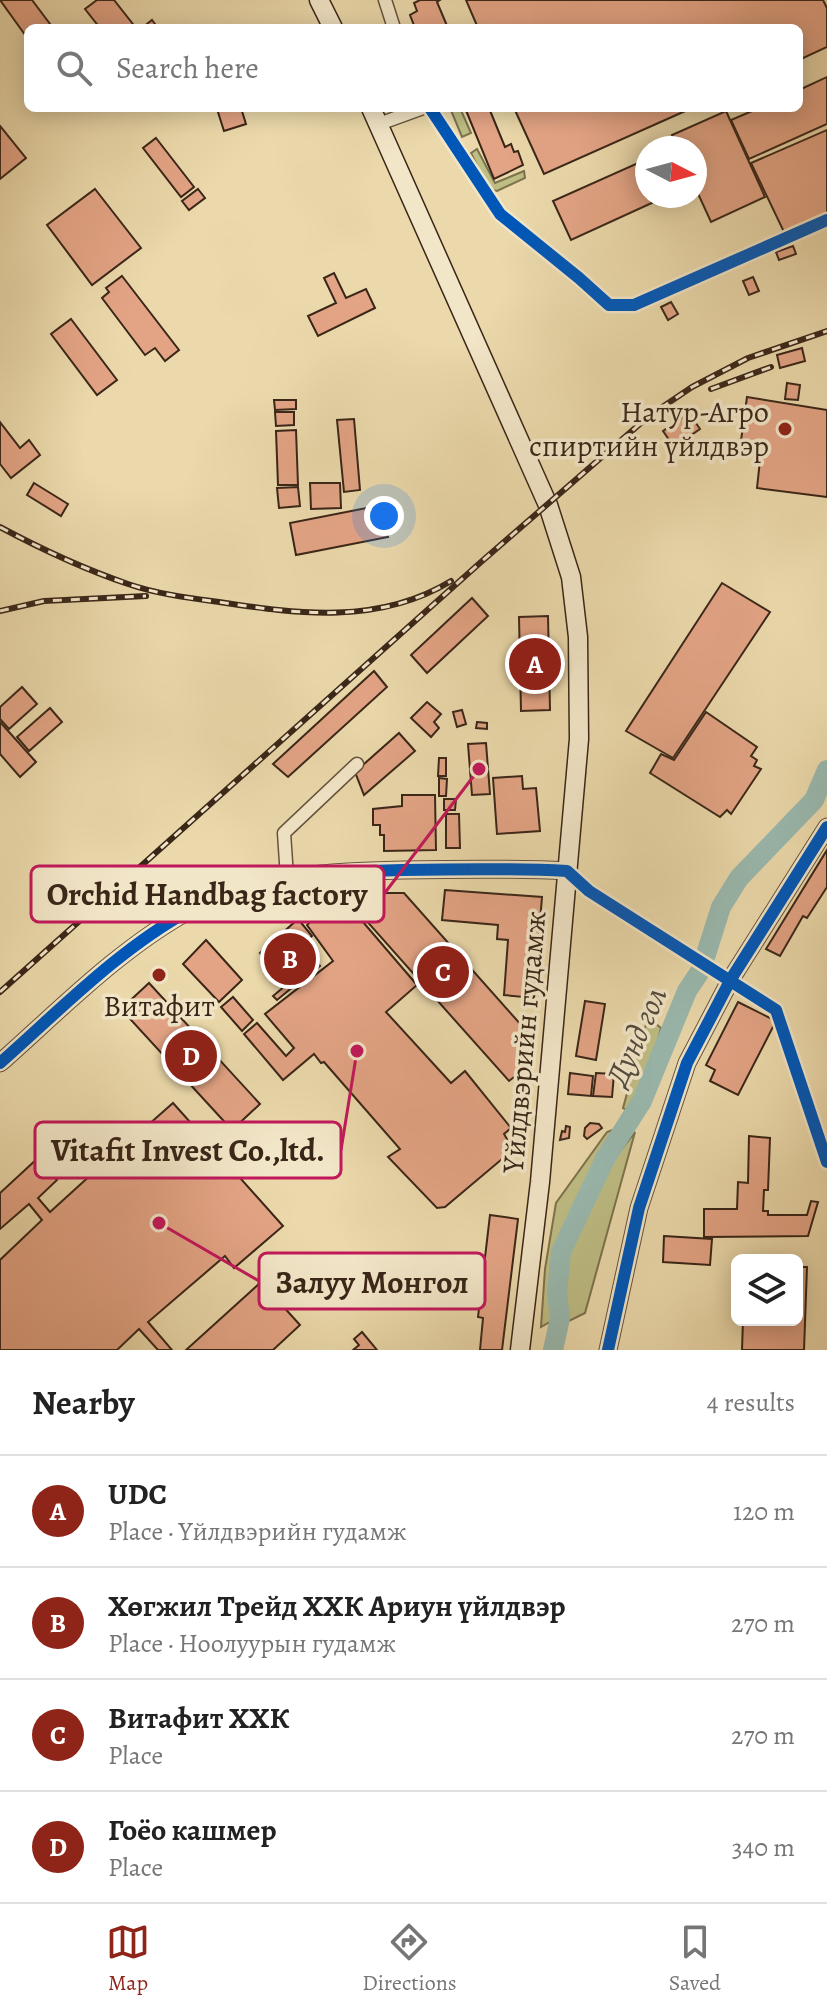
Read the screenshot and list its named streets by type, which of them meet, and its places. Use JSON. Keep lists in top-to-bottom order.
{
  "streets": {
    "main road": ["Yйлдвэрийн гудамж"]
  },
  "water": ["Дунд гол"],
  "places": [
    "Натур-Агро спиртийн үйлдвэр",
    "Orchid Handbag factory",
    "Витафит",
    "Vitafit Invest Co.,ltd.",
    "Залуу Монгол"
  ],
  "north": "right",
  "page": {
    "search": "Search here",
    "pins": [
      "A",
      "B",
      "C",
      "D"
    ],
    "heading": ["Nearby", "4 results"],
    "list": [
      {
        "mark": "A",
        "name": "UDC",
        "note": "Place · Yйлдвэрийн гудамж",
        "value": "120 m"
      },
      {
        "mark": "B",
        "name": "Хөгжил Трейд ХХК Ариун үйлдвэр",
        "note": "Place · Ноолуурын гудамж",
        "value": "270 m"
      },
      {
        "mark": "C",
        "name": "Витафит ХХК",
        "note": "Place",
        "value": "270 m"
      },
      {
        "mark": "D",
        "name": "Гоёо кашмер",
        "note": "Place",
        "value": "340 m"
      }
    ],
    "nav": ["Map", "Directions", "Saved"]
  }
}
